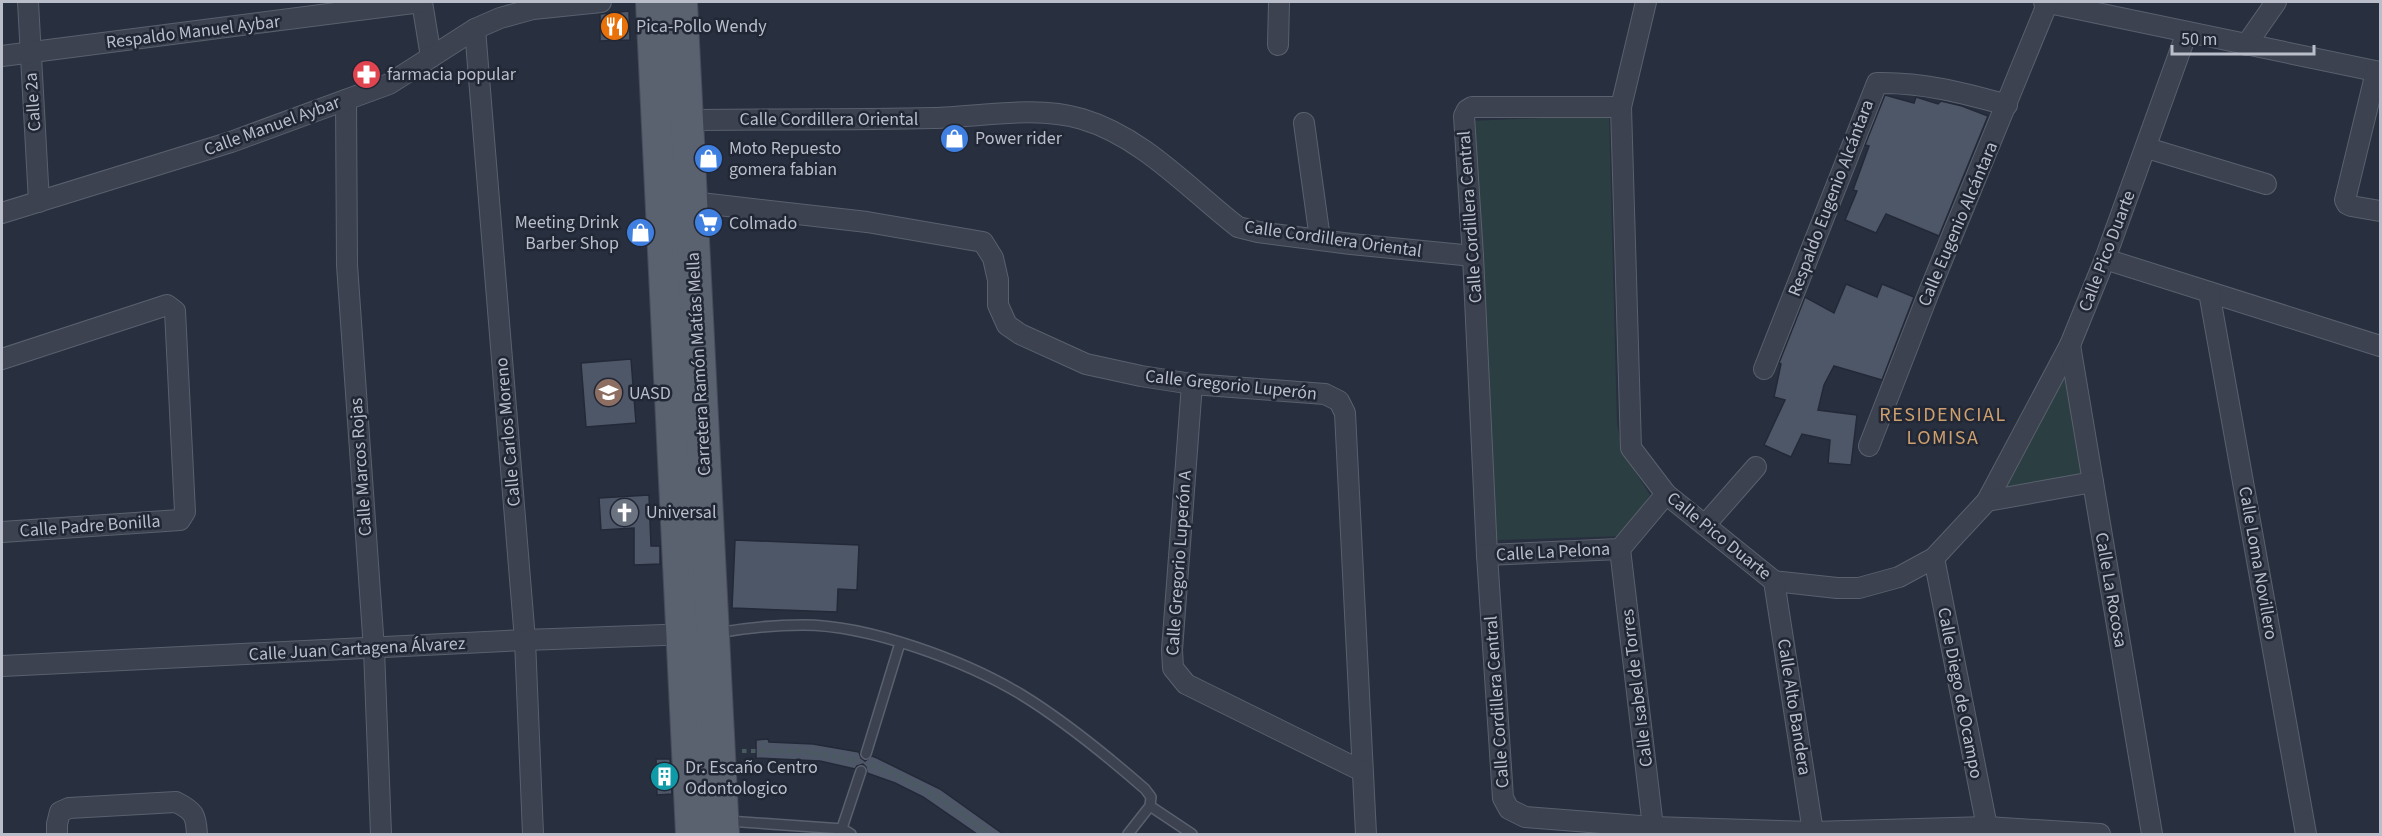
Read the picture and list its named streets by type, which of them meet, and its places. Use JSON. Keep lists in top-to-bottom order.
{
  "streets": {
    "main road": ["Carretera Ramón Matías Mella"],
    "street": [
      "Respaldo Manuel Aybar",
      "Calle 2a",
      "Calle Cordillera Oriental",
      "Calle Manuel Aybar",
      "Respaldo Eugenio Alcántara",
      "Calle Cordillera Central",
      "Calle Eugenio Alcántara",
      "Calle Pico Duarte",
      "Calle Gregorio Luperón",
      "Calle Carlos Moreno",
      "Calle Marcos Rojas",
      "Calle Padre Bonilla",
      "Calle La Pelona",
      "Calle Gregorio Luperón A",
      "Calle Loma Novillero",
      "Calle La Rocosa",
      "Calle Juan Cartagena Álvarez",
      "Calle Isabel de Torres",
      "Calle Diego de Ocampo",
      "Calle Alto Bandera"
    ]
  },
  "crossings": [
    ["Respaldo Manuel Aybar", "Calle 2a"],
    ["Calle 2a", "Calle Manuel Aybar"],
    ["Calle Cordillera Oriental", "Calle Cordillera Central"],
    ["Calle Cordillera Oriental", "Carretera Ramón Matías Mella"],
    ["Calle Manuel Aybar", "Calle Carlos Moreno"],
    ["Calle Manuel Aybar", "Calle Marcos Rojas"],
    ["Respaldo Eugenio Alcántara", "Calle Eugenio Alcántara"],
    ["Calle Cordillera Central", "Calle Pico Duarte"],
    ["Calle Cordillera Central", "Calle La Pelona"],
    ["Calle Cordillera Central", "Calle Isabel de Torres"],
    ["Calle Cordillera Central", "Calle Diego de Ocampo"],
    ["Calle Cordillera Central", "Calle Alto Bandera"],
    ["Calle Pico Duarte", "Calle La Pelona"],
    ["Calle Pico Duarte", "Calle La Rocosa"],
    ["Calle Pico Duarte", "Calle Diego de Ocampo"],
    ["Calle Pico Duarte", "Calle Alto Bandera"],
    ["Carretera Ramón Matías Mella", "Calle Gregorio Luperón"],
    ["Carretera Ramón Matías Mella", "Calle Juan Cartagena Álvarez"],
    ["Calle Gregorio Luperón", "Calle Gregorio Luperón A"],
    ["Calle Carlos Moreno", "Calle Juan Cartagena Álvarez"],
    ["Calle Marcos Rojas", "Calle Juan Cartagena Álvarez"],
    ["Calle La Pelona", "Calle Isabel de Torres"]
  ],
  "districts": ["RESIDENCIAL LOMISA"],
  "places": {
    "restaurant": ["Pica-Pollo Wendy"],
    "pharmacy": ["farmacia popular"],
    "shop": ["Power rider", "Moto Repuesto gomera fabian", "Meeting Drink Barber Shop"],
    "supermarket": ["Colmado"],
    "school or university": ["UASD"],
    "church": ["Universal"],
    "building": ["Dr. Escaño Centro Odontologico"]
  },
  "scale_bar": "50 m"
}
